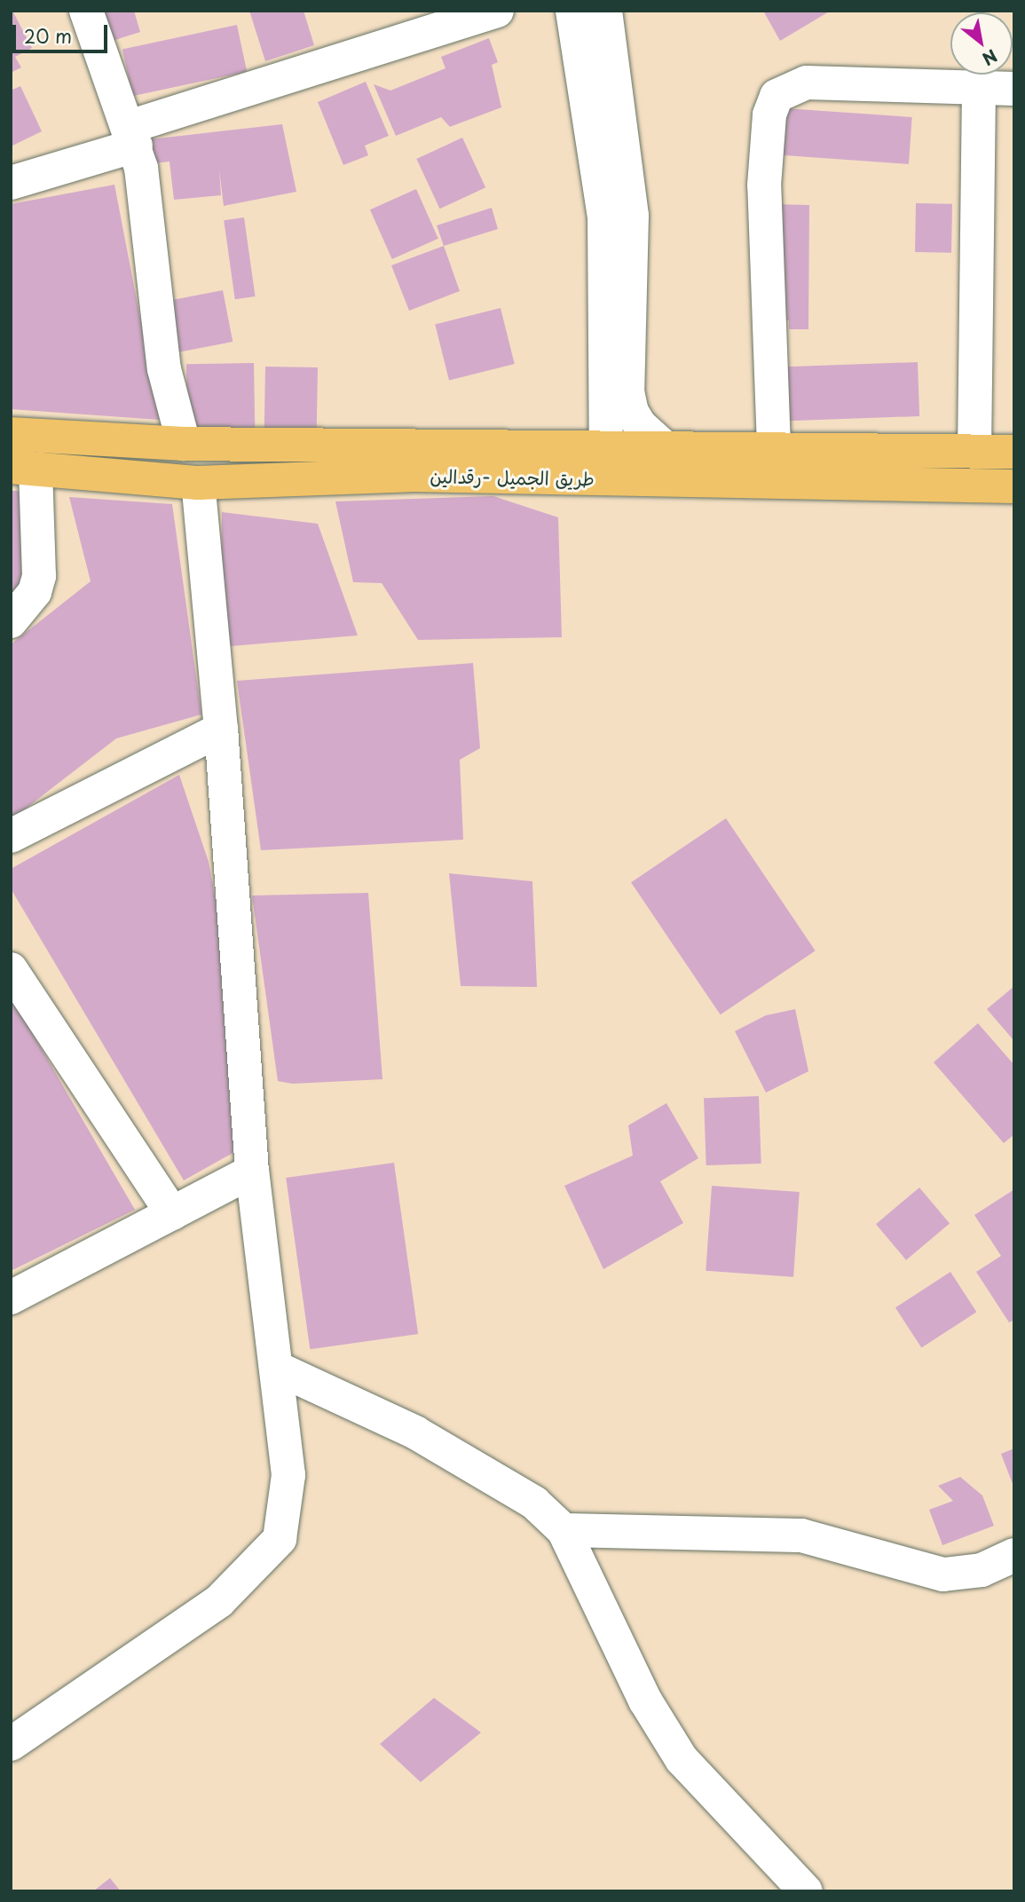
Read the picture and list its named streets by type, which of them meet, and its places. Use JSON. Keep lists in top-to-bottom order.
{
  "streets": {
    "main road": ["طريق الجميل -رقدالين"]
  },
  "scale_bar": "20 m",
  "north": "bottom right"
}
